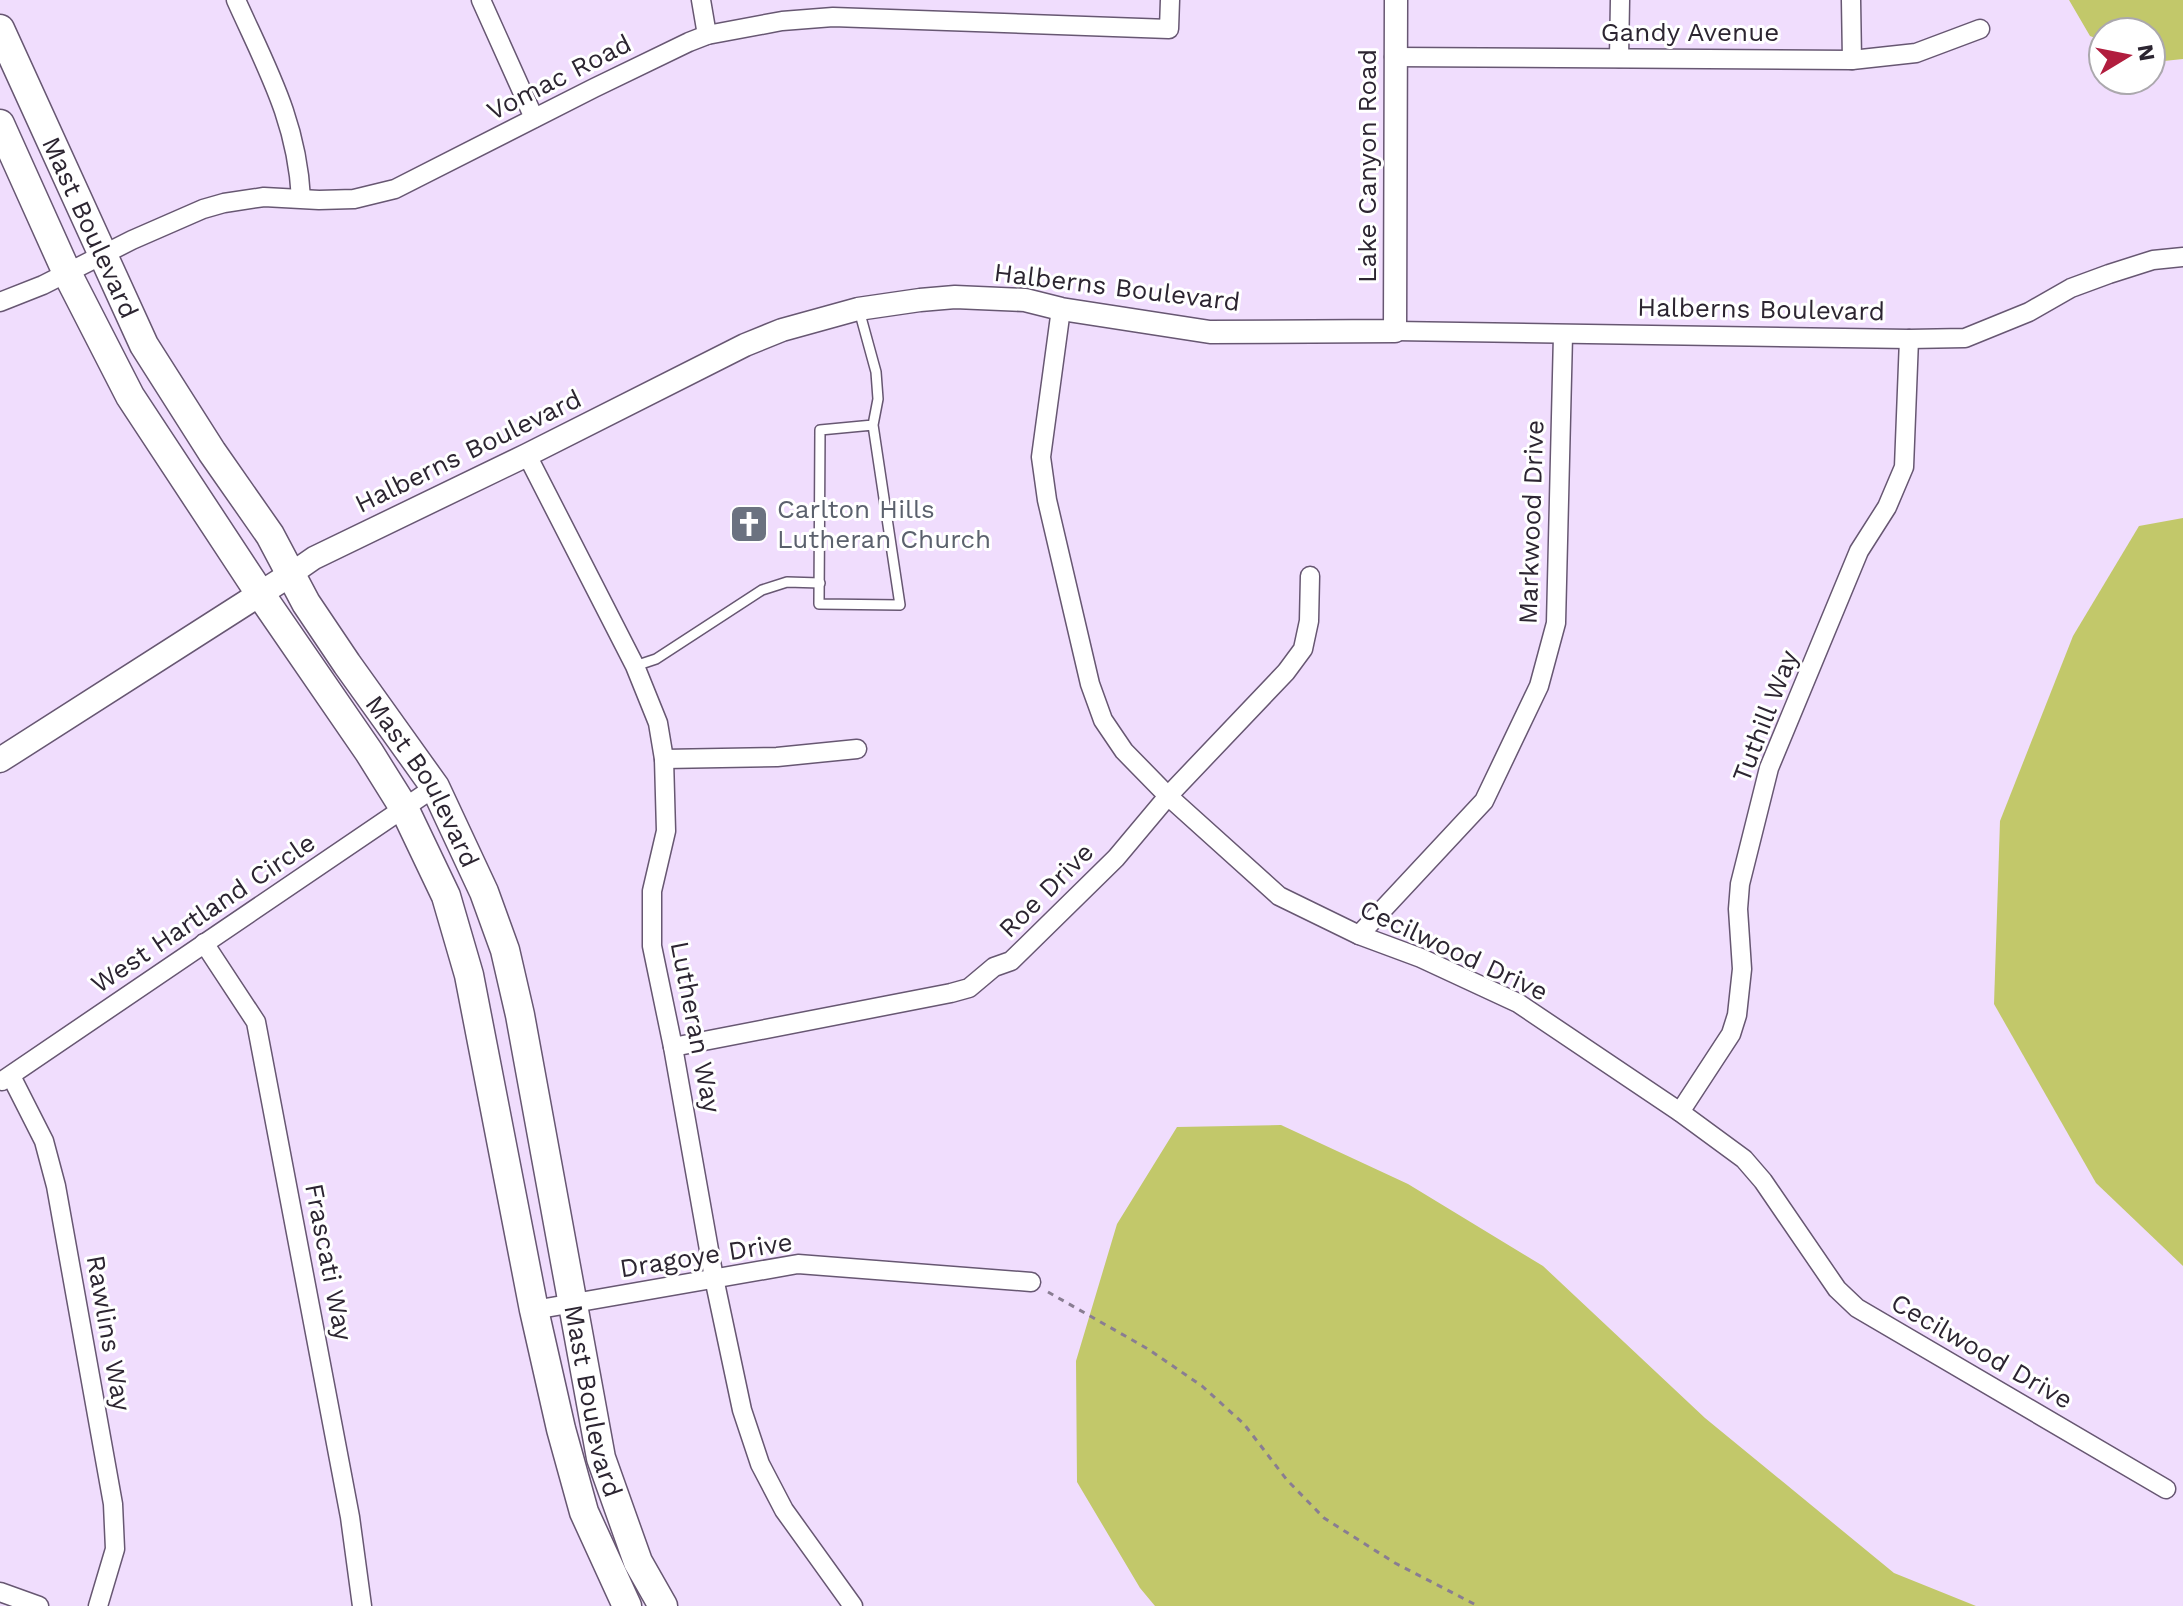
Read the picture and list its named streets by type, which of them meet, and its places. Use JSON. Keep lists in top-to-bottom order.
{
  "streets": {
    "main road": ["Mast Boulevard", "Halberns Boulevard"],
    "street": [
      "Gandy Avenue",
      "Vomac Road",
      "Lake Canyon Road",
      "Markwood Drive",
      "Tuthill Way",
      "Roe Drive",
      "West Hartland Circle",
      "Cecilwood Drive",
      "Lutheran Way",
      "Dragoye Drive",
      "Frascati Way",
      "Rawlins Way"
    ]
  },
  "crossings": [
    ["Gandy Avenue", "Lake Canyon Road"],
    ["Vomac Road", "Mast Boulevard"],
    ["Lake Canyon Road", "Halberns Boulevard"],
    ["Mast Boulevard", "Halberns Boulevard"],
    ["Mast Boulevard", "West Hartland Circle"],
    ["Mast Boulevard", "Dragoye Drive"],
    ["Halberns Boulevard", "Markwood Drive"],
    ["Halberns Boulevard", "Tuthill Way"],
    ["Halberns Boulevard", "Cecilwood Drive"],
    ["Halberns Boulevard", "Lutheran Way"],
    ["Markwood Drive", "Cecilwood Drive"],
    ["Tuthill Way", "Cecilwood Drive"],
    ["Roe Drive", "Cecilwood Drive"],
    ["Roe Drive", "Lutheran Way"],
    ["West Hartland Circle", "Frascati Way"],
    ["West Hartland Circle", "Rawlins Way"],
    ["Lutheran Way", "Dragoye Drive"]
  ],
  "places": {
    "church": ["Carlton Hills Lutheran Church"]
  },
  "north": "right"
}
